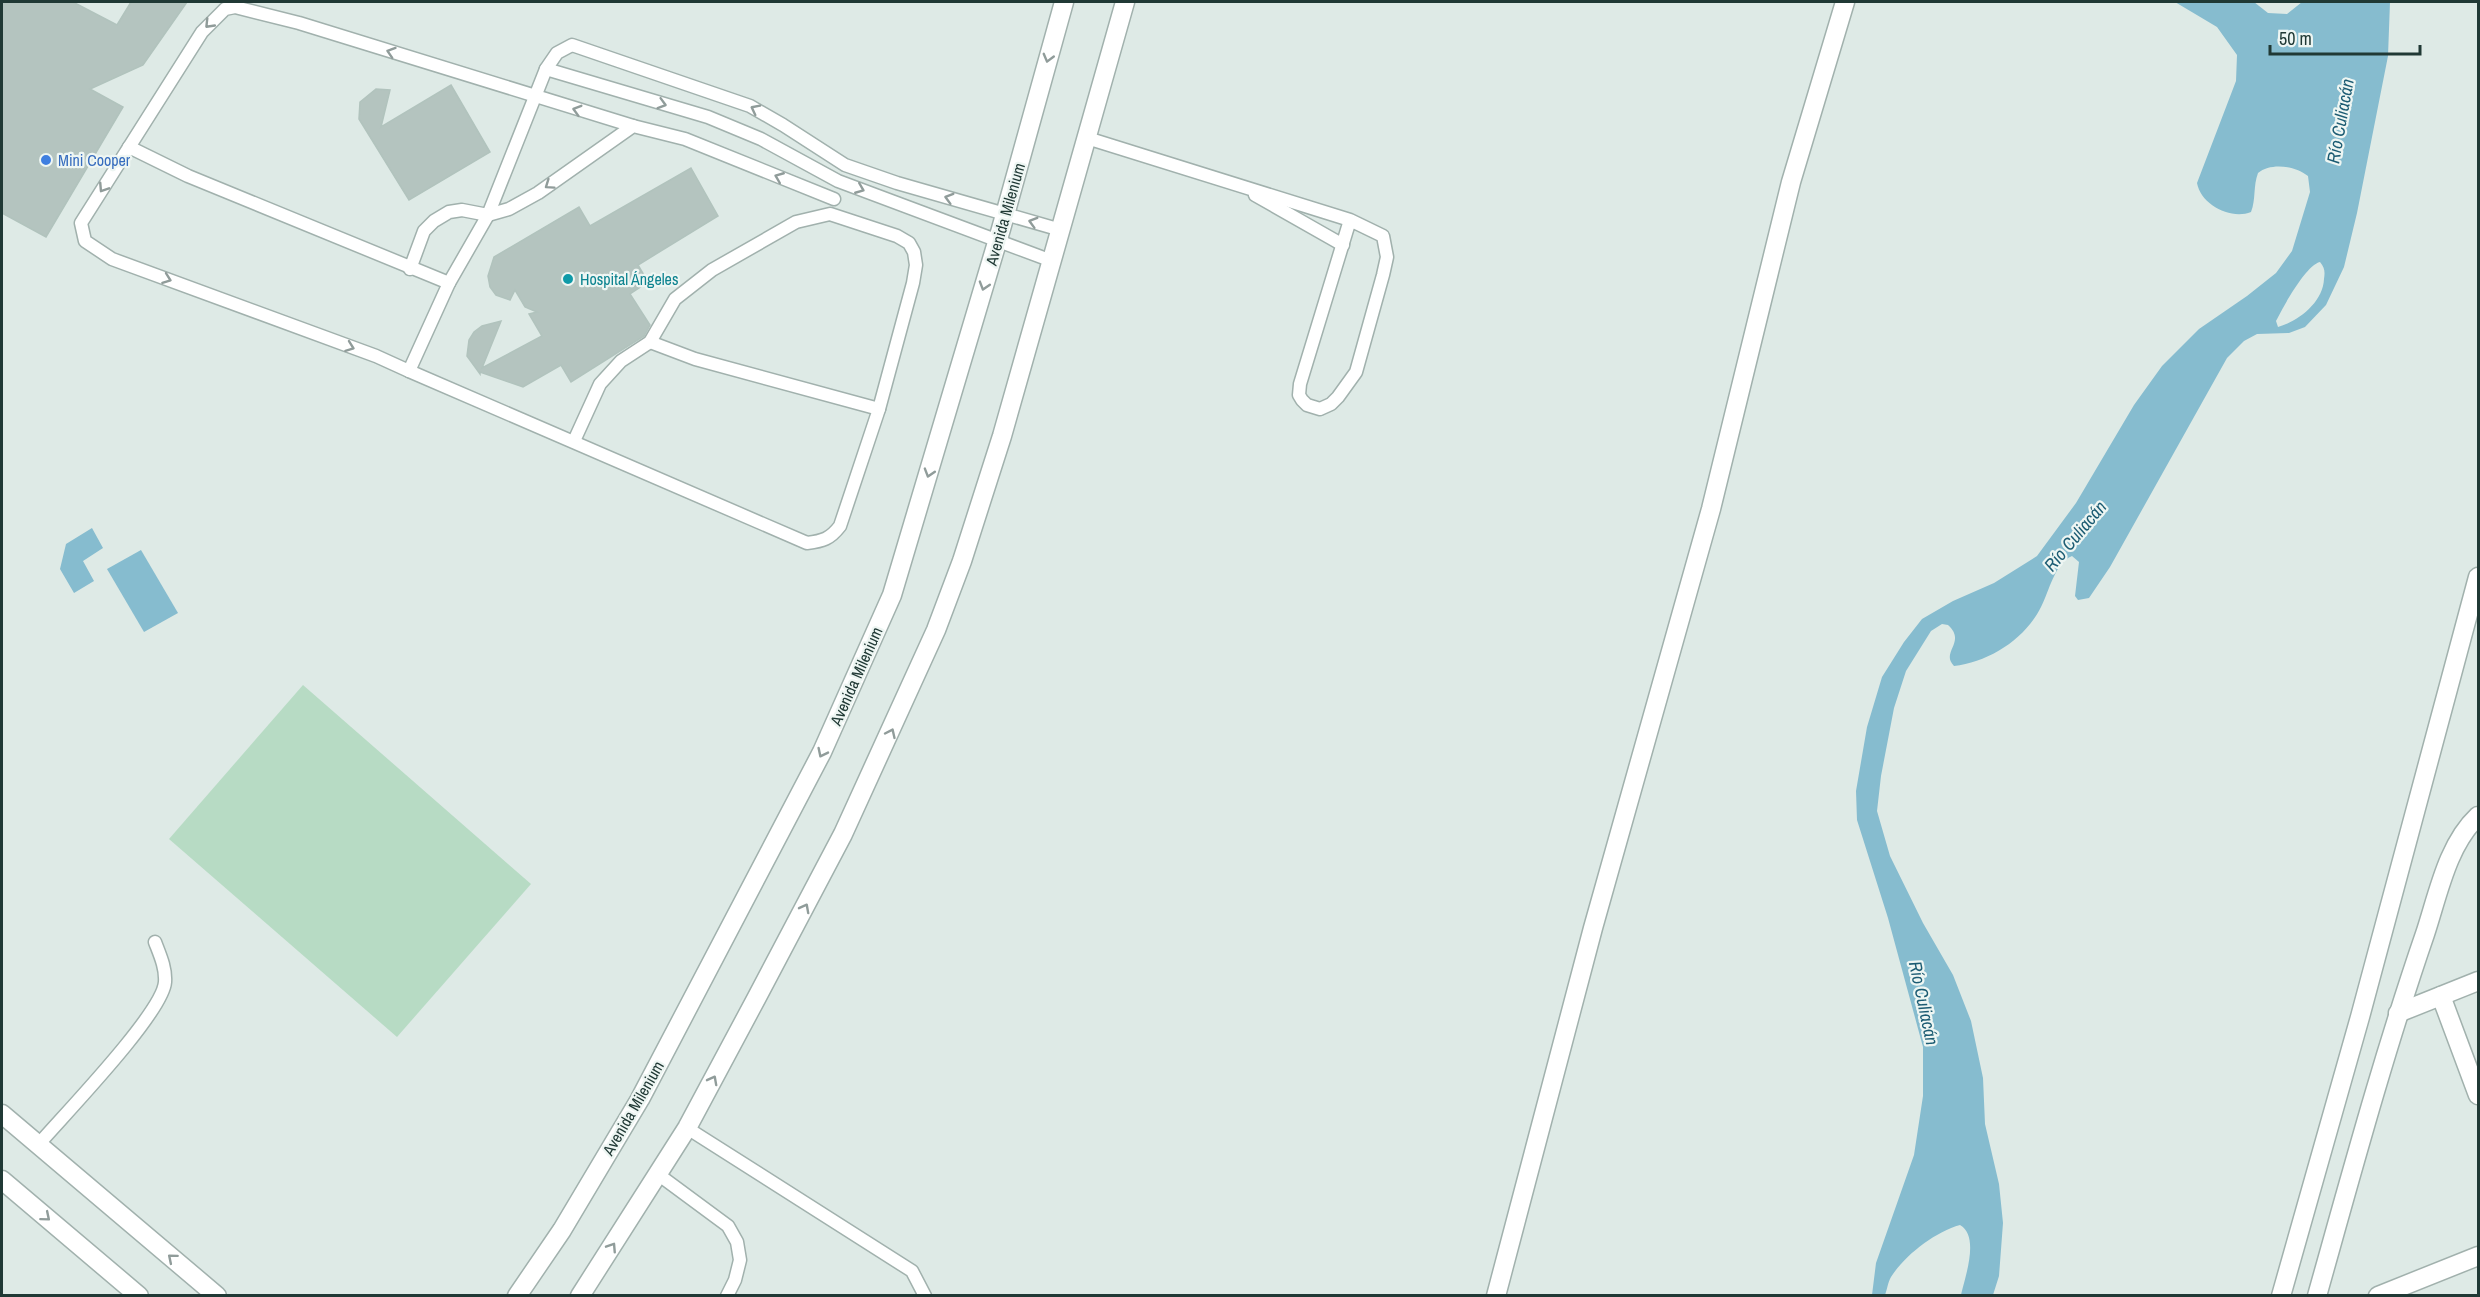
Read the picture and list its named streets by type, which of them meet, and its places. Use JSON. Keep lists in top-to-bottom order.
{
  "streets": {
    "street": ["Avenida Milenium"]
  },
  "water": ["Río Culiacán"],
  "places": ["Mini Cooper", "Hospital Ángeles"],
  "scale_bar": "50 m"
}
